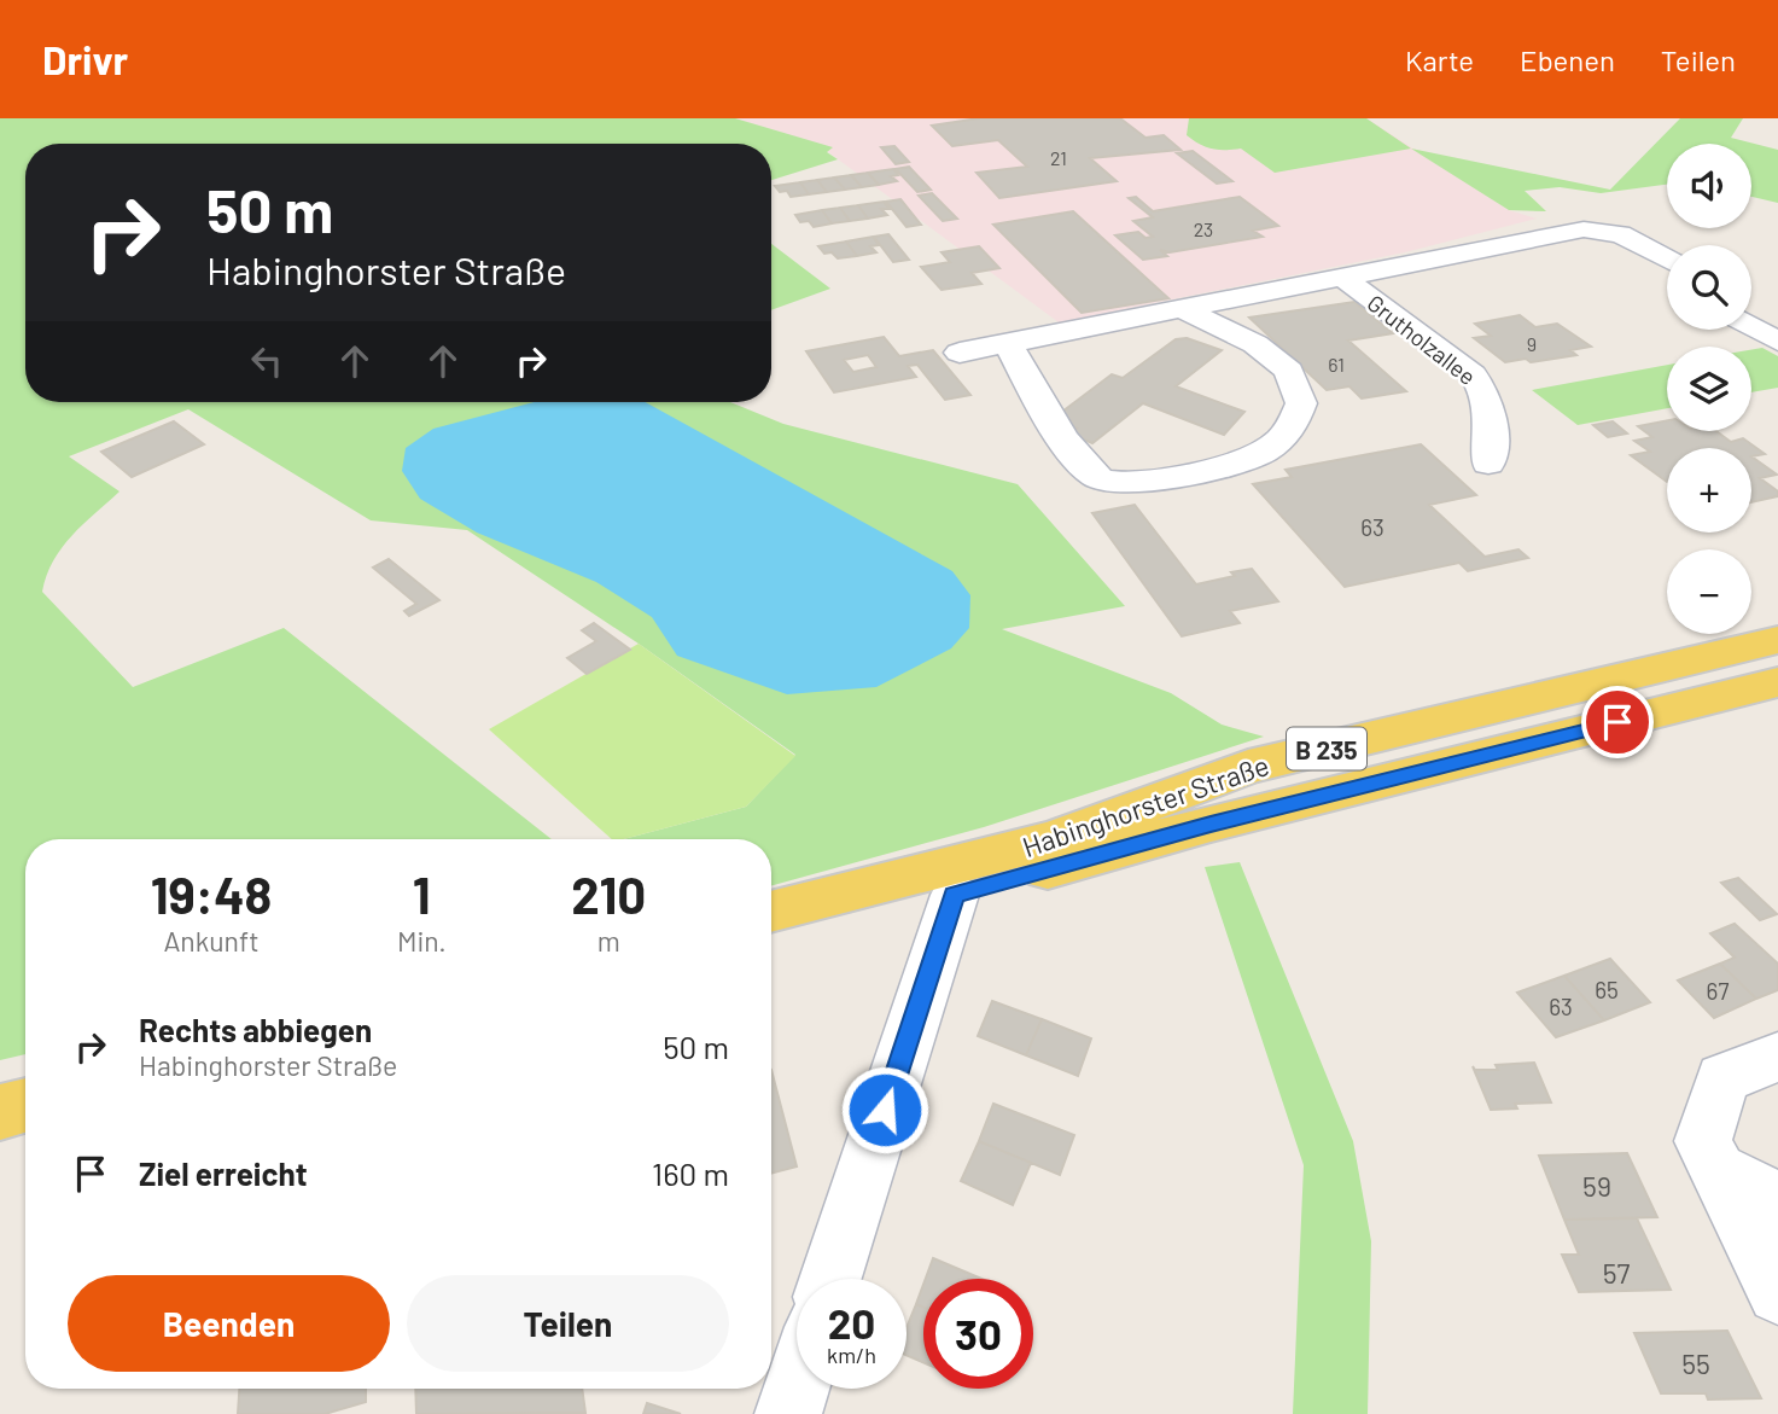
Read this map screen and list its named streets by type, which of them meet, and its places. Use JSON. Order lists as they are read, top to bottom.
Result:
{
  "streets": {
    "main road": ["B 235", "Habinghorster Straße"],
    "street": ["Grutholzallee"]
  },
  "house_numbers": [
    "21",
    "23",
    "9",
    "61",
    "63",
    "65",
    "67",
    "63",
    "59",
    "57",
    "55"
  ],
  "page": {
    "header": "Drivr",
    "nav": ["Karte", "Ebenen", "Teilen"],
    "map_buttons": ["+", "−"],
    "turn": ["50 m", "Habinghorster Straße"],
    "eta": [
      "19:48",
      "Ankunft",
      "1",
      "Min.",
      "210",
      "m"
    ],
    "list": [
      {
        "name": "Rechts abbiegen",
        "note": "Habinghorster Straße",
        "value": "50 m"
      },
      {
        "name": "Ziel erreicht",
        "value": "160 m"
      }
    ],
    "buttons": ["Beenden", "Teilen"],
    "speed": "20 km/h",
    "limit": "30"
  }
}
